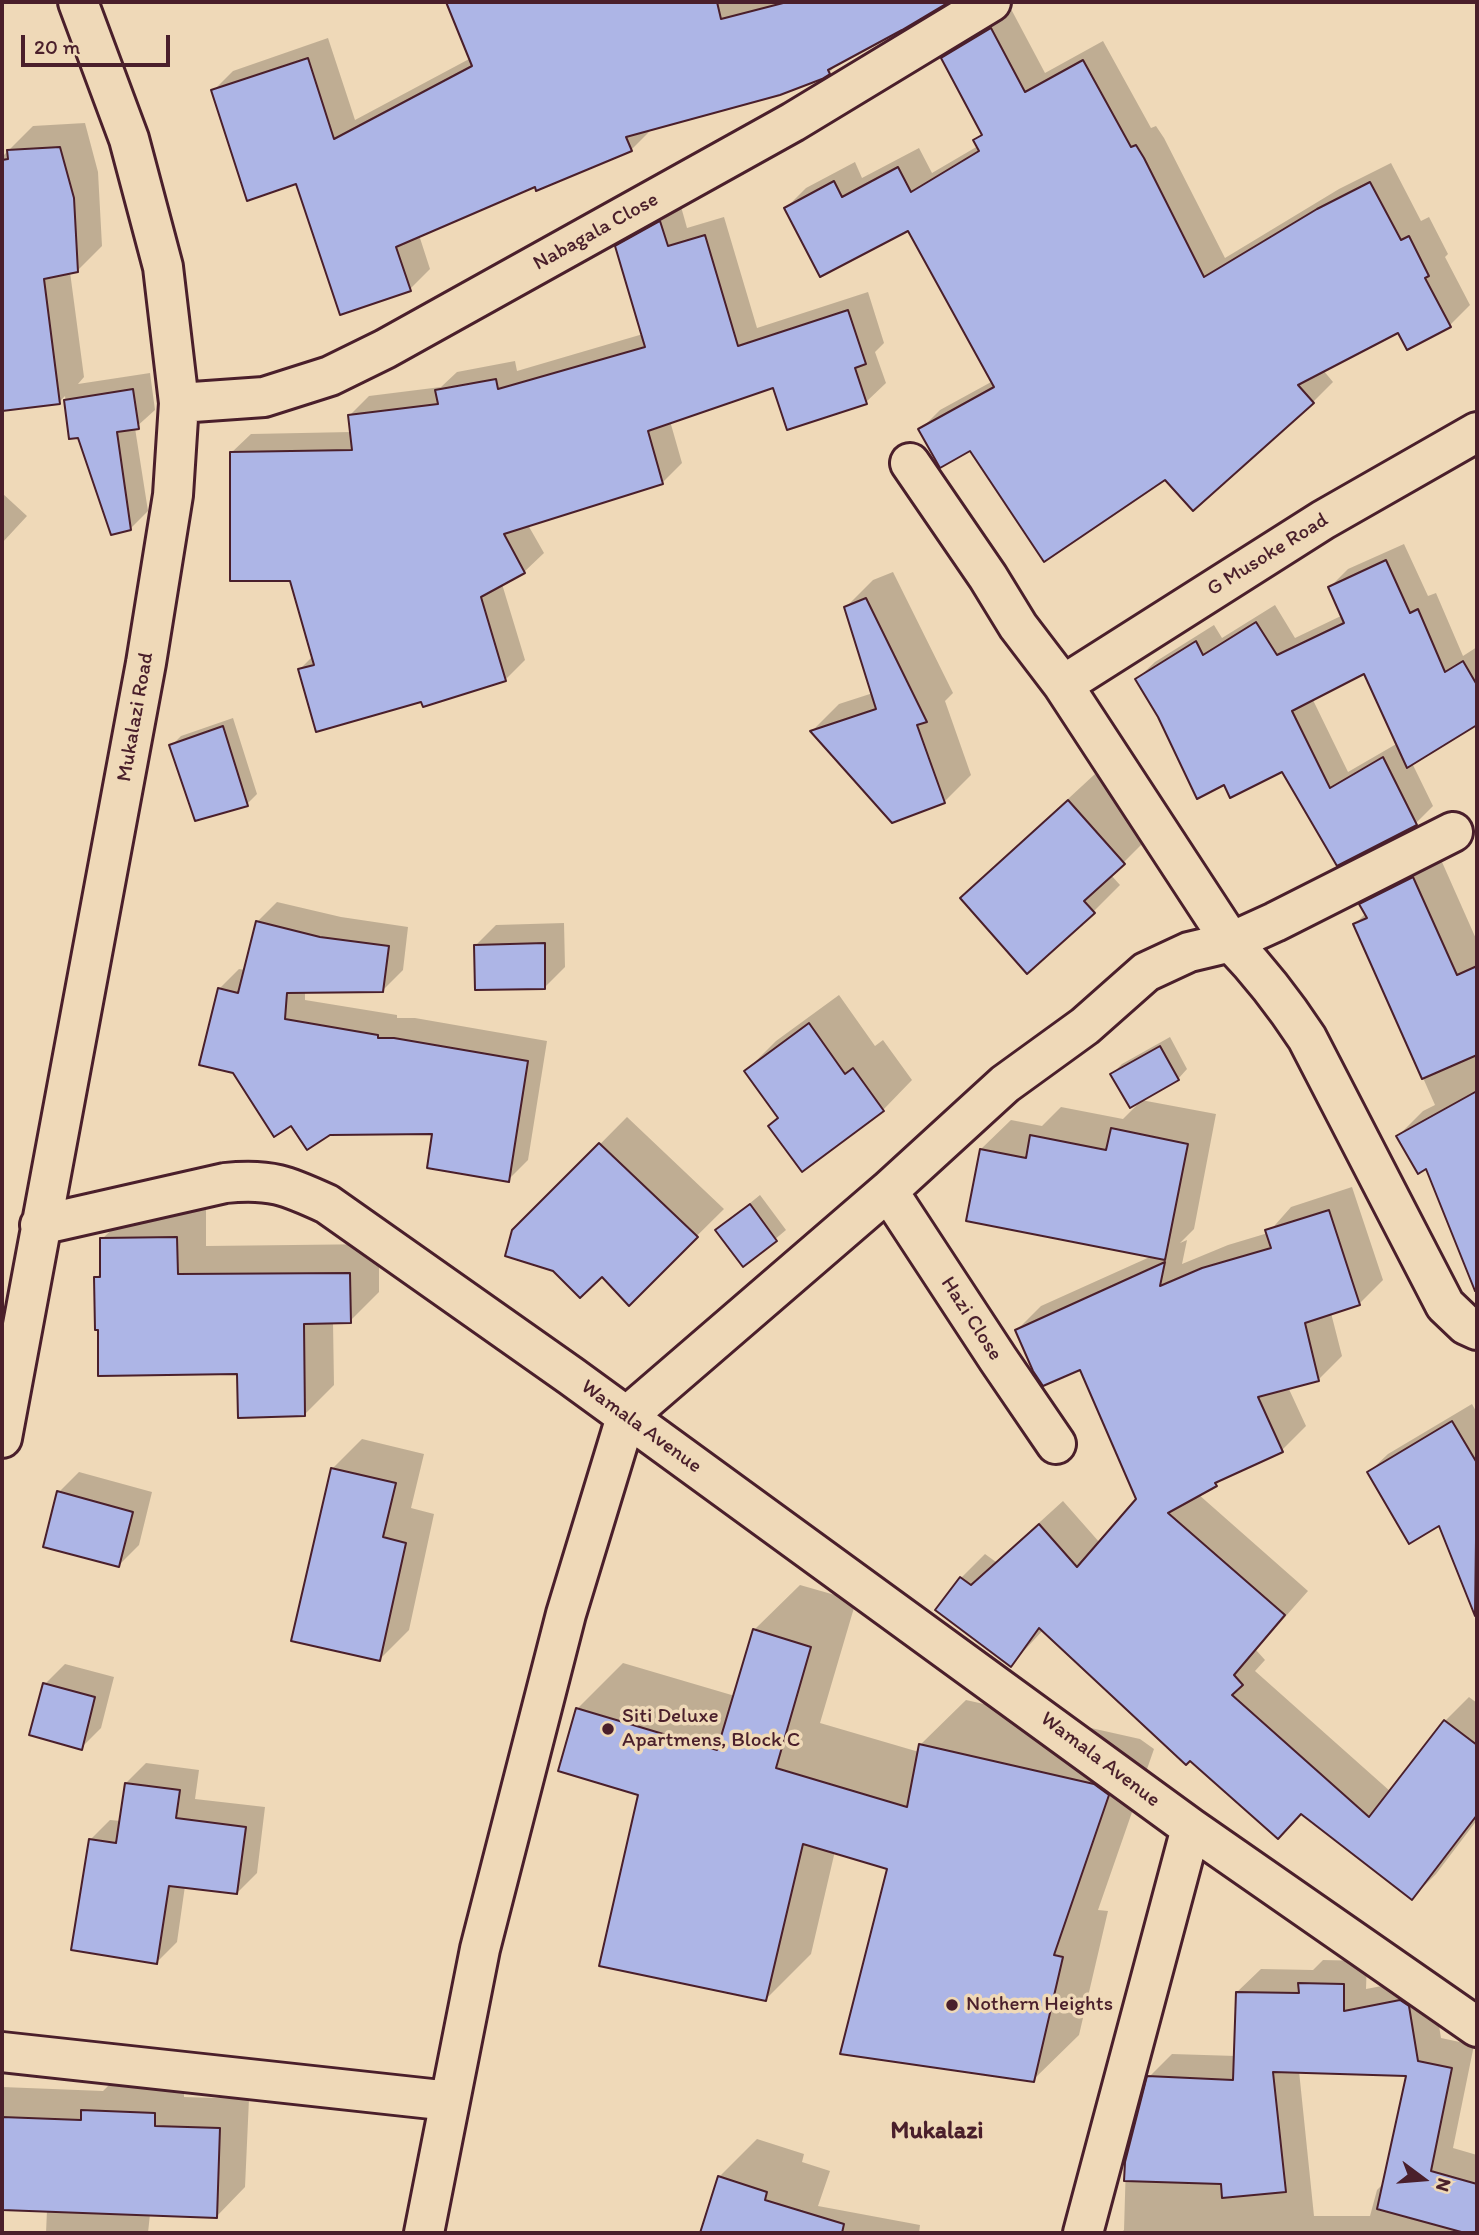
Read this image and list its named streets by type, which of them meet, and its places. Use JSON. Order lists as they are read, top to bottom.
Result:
{
  "streets": {
    "street": [
      "Nabagala Close",
      "G Musoke Road",
      "Mukalazi Road",
      "Hazi Close",
      "Wamala Avenue"
    ]
  },
  "crossings": [
    ["Nabagala Close", "Mukalazi Road"],
    ["Mukalazi Road", "Wamala Avenue"]
  ],
  "districts": ["Mukalazi"],
  "places": ["Siti Deluxe Apartmens, Block C", "Nothern Heights"],
  "scale_bar": "20 m",
  "north": "right"
}
